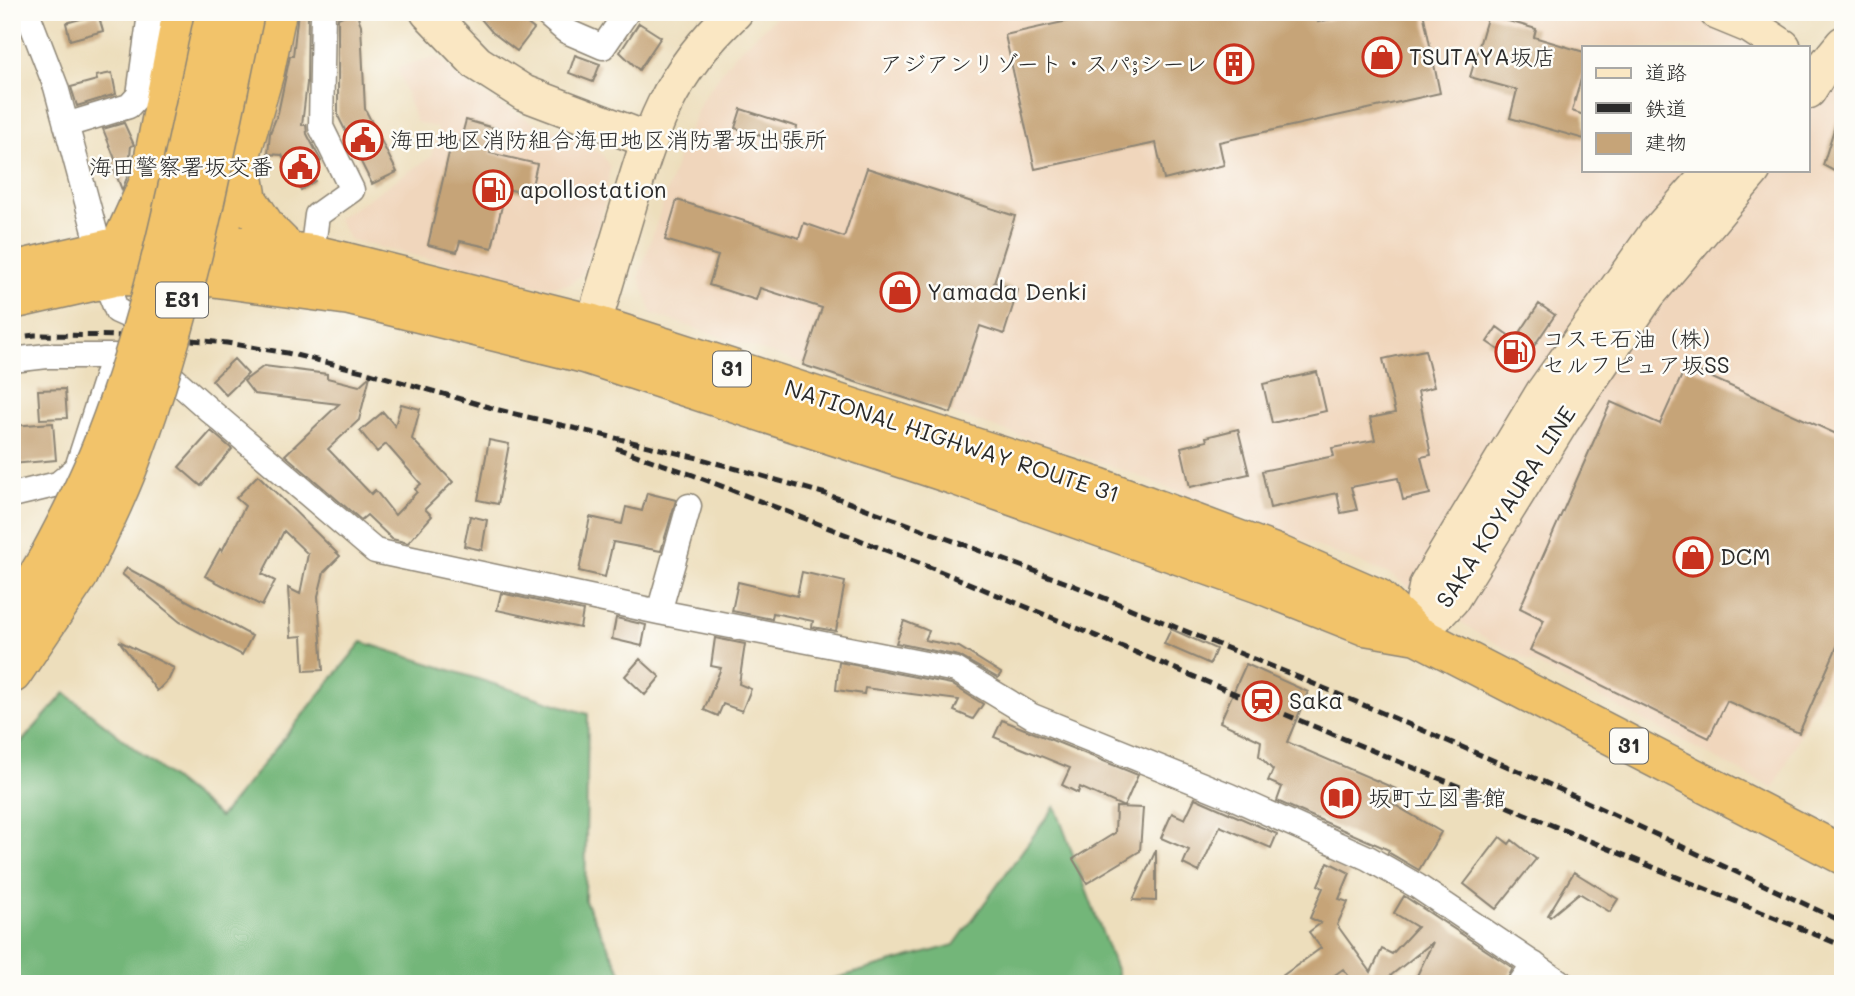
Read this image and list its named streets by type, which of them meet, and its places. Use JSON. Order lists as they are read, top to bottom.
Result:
{
  "streets": {
    "highway": ["E31", "31", "NATIONAL HIGHWAY ROUTE 31"],
    "main road": ["SAKA KOYAURA LINE"]
  },
  "crossings": [
    ["NATIONAL HIGHWAY ROUTE 31", "SAKA KOYAURA LINE"]
  ],
  "places": {
    "shop": ["TSUTAYA坂店", "Yamada Denki", "DCM"],
    "building": ["アジアンリゾート・スパ;シーレ"],
    "public building": ["海田地区消防組合海田地区消防署坂出張所", "海田警察署坂交番"],
    "fuel station": ["apollostation", "コスモ石油（株） セルフピュア坂SS"],
    "station": ["Saka"],
    "library": ["坂町立図書館"]
  },
  "legend": ["道路", "鉄道", "建物"]
}
